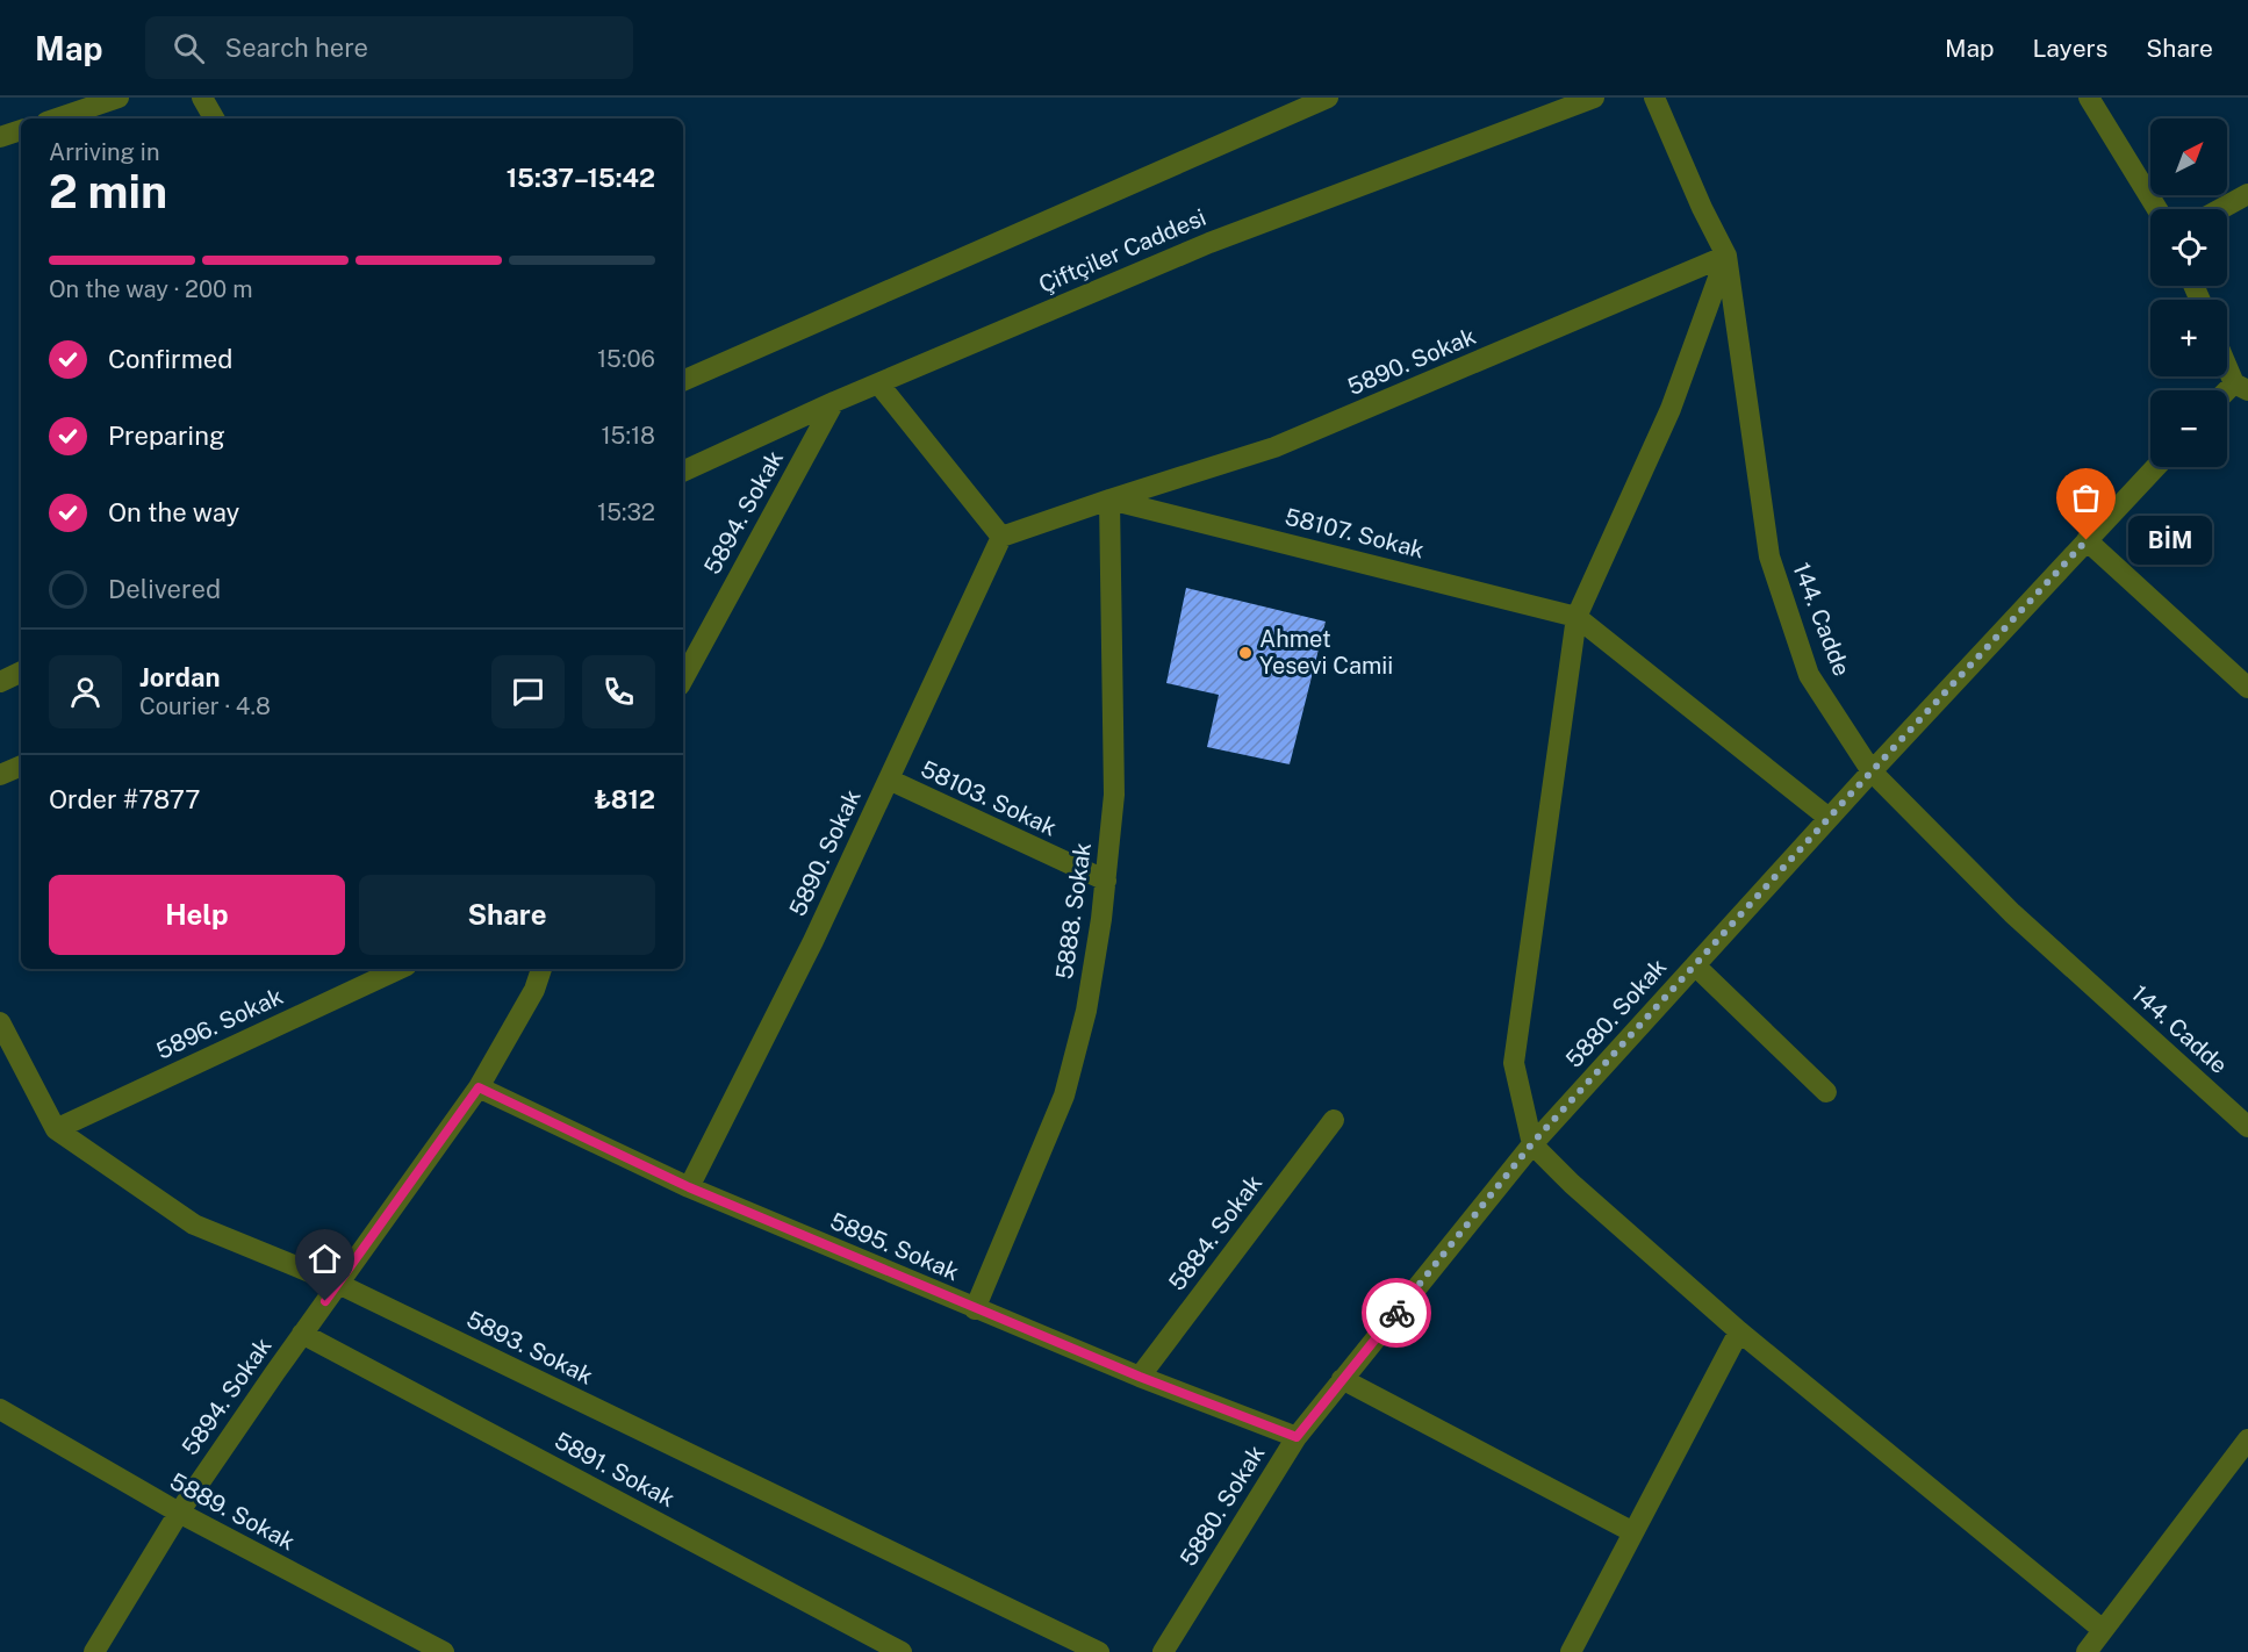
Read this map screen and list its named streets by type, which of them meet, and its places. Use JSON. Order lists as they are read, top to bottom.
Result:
{
  "streets": {
    "street": [
      "Çiftçiler Caddesi",
      "5890. Sokak",
      "5894. Sokak",
      "58107. Sokak",
      "144. Cadde",
      "58103. Sokak",
      "5888. Sokak",
      "5880. Sokak",
      "5896. Sokak",
      "5884. Sokak",
      "5895. Sokak",
      "5893. Sokak",
      "5891. Sokak",
      "5889. Sokak"
    ]
  },
  "crossings": [
    ["Çiftçiler Caddesi", "5894. Sokak"],
    ["5890. Sokak", "58107. Sokak"],
    ["5890. Sokak", "144. Cadde"],
    ["5890. Sokak", "58103. Sokak"],
    ["5890. Sokak", "5888. Sokak"],
    ["5890. Sokak", "5895. Sokak"],
    ["5894. Sokak", "5895. Sokak"],
    ["5894. Sokak", "5893. Sokak"],
    ["5894. Sokak", "5891. Sokak"],
    ["5894. Sokak", "5889. Sokak"],
    ["58107. Sokak", "5888. Sokak"],
    ["58107. Sokak", "5880. Sokak"],
    ["144. Cadde", "5880. Sokak"],
    ["58103. Sokak", "5888. Sokak"],
    ["5888. Sokak", "5895. Sokak"],
    ["5880. Sokak", "5895. Sokak"],
    ["5896. Sokak", "5893. Sokak"],
    ["5884. Sokak", "5895. Sokak"]
  ],
  "places": ["BİM", "Ahmet Yesevi Camii"],
  "north": "top right",
  "page": {
    "header": "Map",
    "search": "Search here",
    "nav": ["Map", "Layers", "Share"],
    "map_buttons": ["+", "−"],
    "heading": ["2 min", "Arriving in", "15:37–15:42"],
    "panel": [
      "Jordan",
      "Courier · 4.8",
      "Order #7877",
      "₺812"
    ],
    "bar": "On the way · 200 m",
    "list": [
      ["Confirmed", "15:06"],
      ["Preparing", "15:18"],
      ["On the way", "15:32"],
      "Delivered"
    ],
    "bubble": "BİM",
    "buttons": ["Help", "Share"]
  }
}
